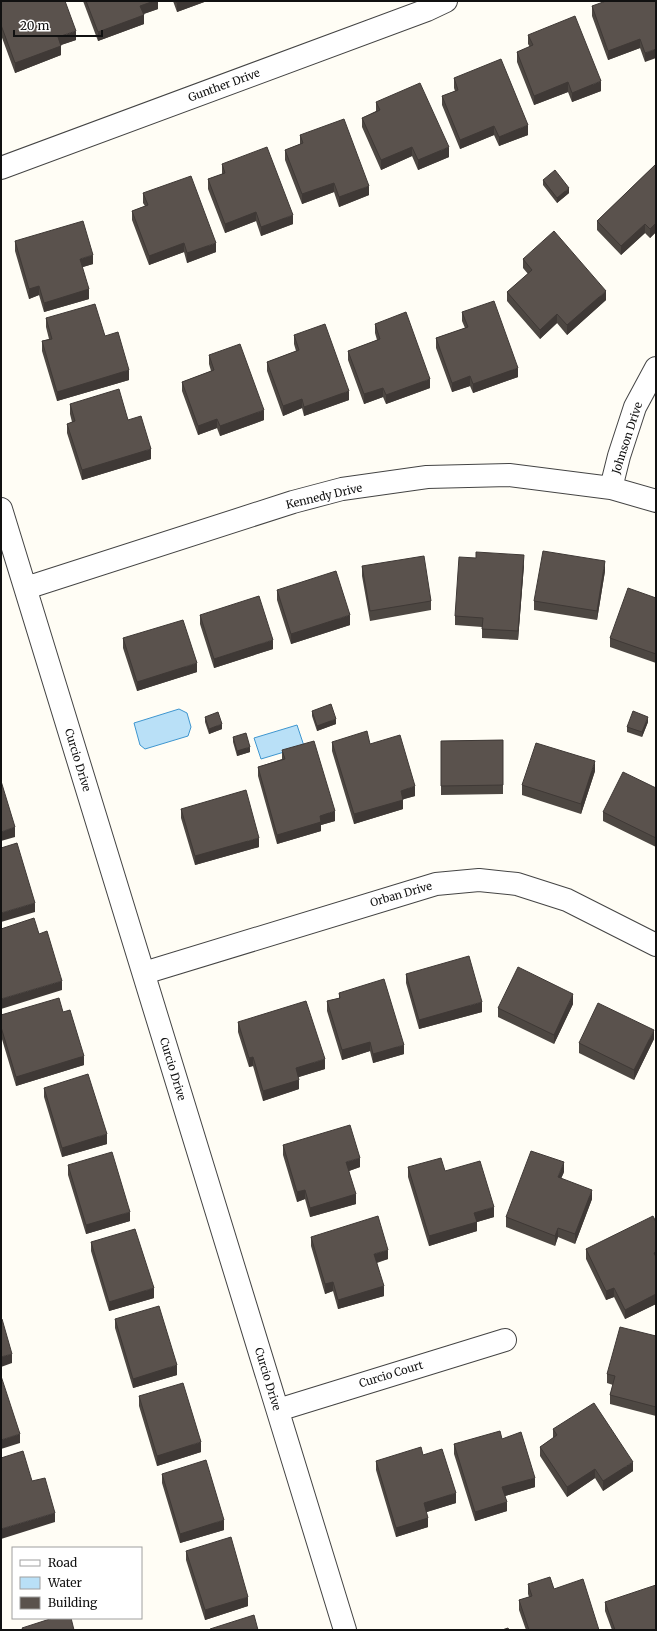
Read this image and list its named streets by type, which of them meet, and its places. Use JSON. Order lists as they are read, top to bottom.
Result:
{
  "streets": {
    "street": [
      "Gunther Drive",
      "Johnson Drive",
      "Kennedy Drive",
      "Curcio Drive",
      "Orban Drive",
      "Curcio Court"
    ]
  },
  "crossings": [
    ["Johnson Drive", "Kennedy Drive"],
    ["Kennedy Drive", "Curcio Drive"],
    ["Curcio Drive", "Orban Drive"],
    ["Curcio Drive", "Curcio Court"]
  ],
  "legend": ["Road", "Water", "Building"],
  "scale_bar": "20 m"
}
